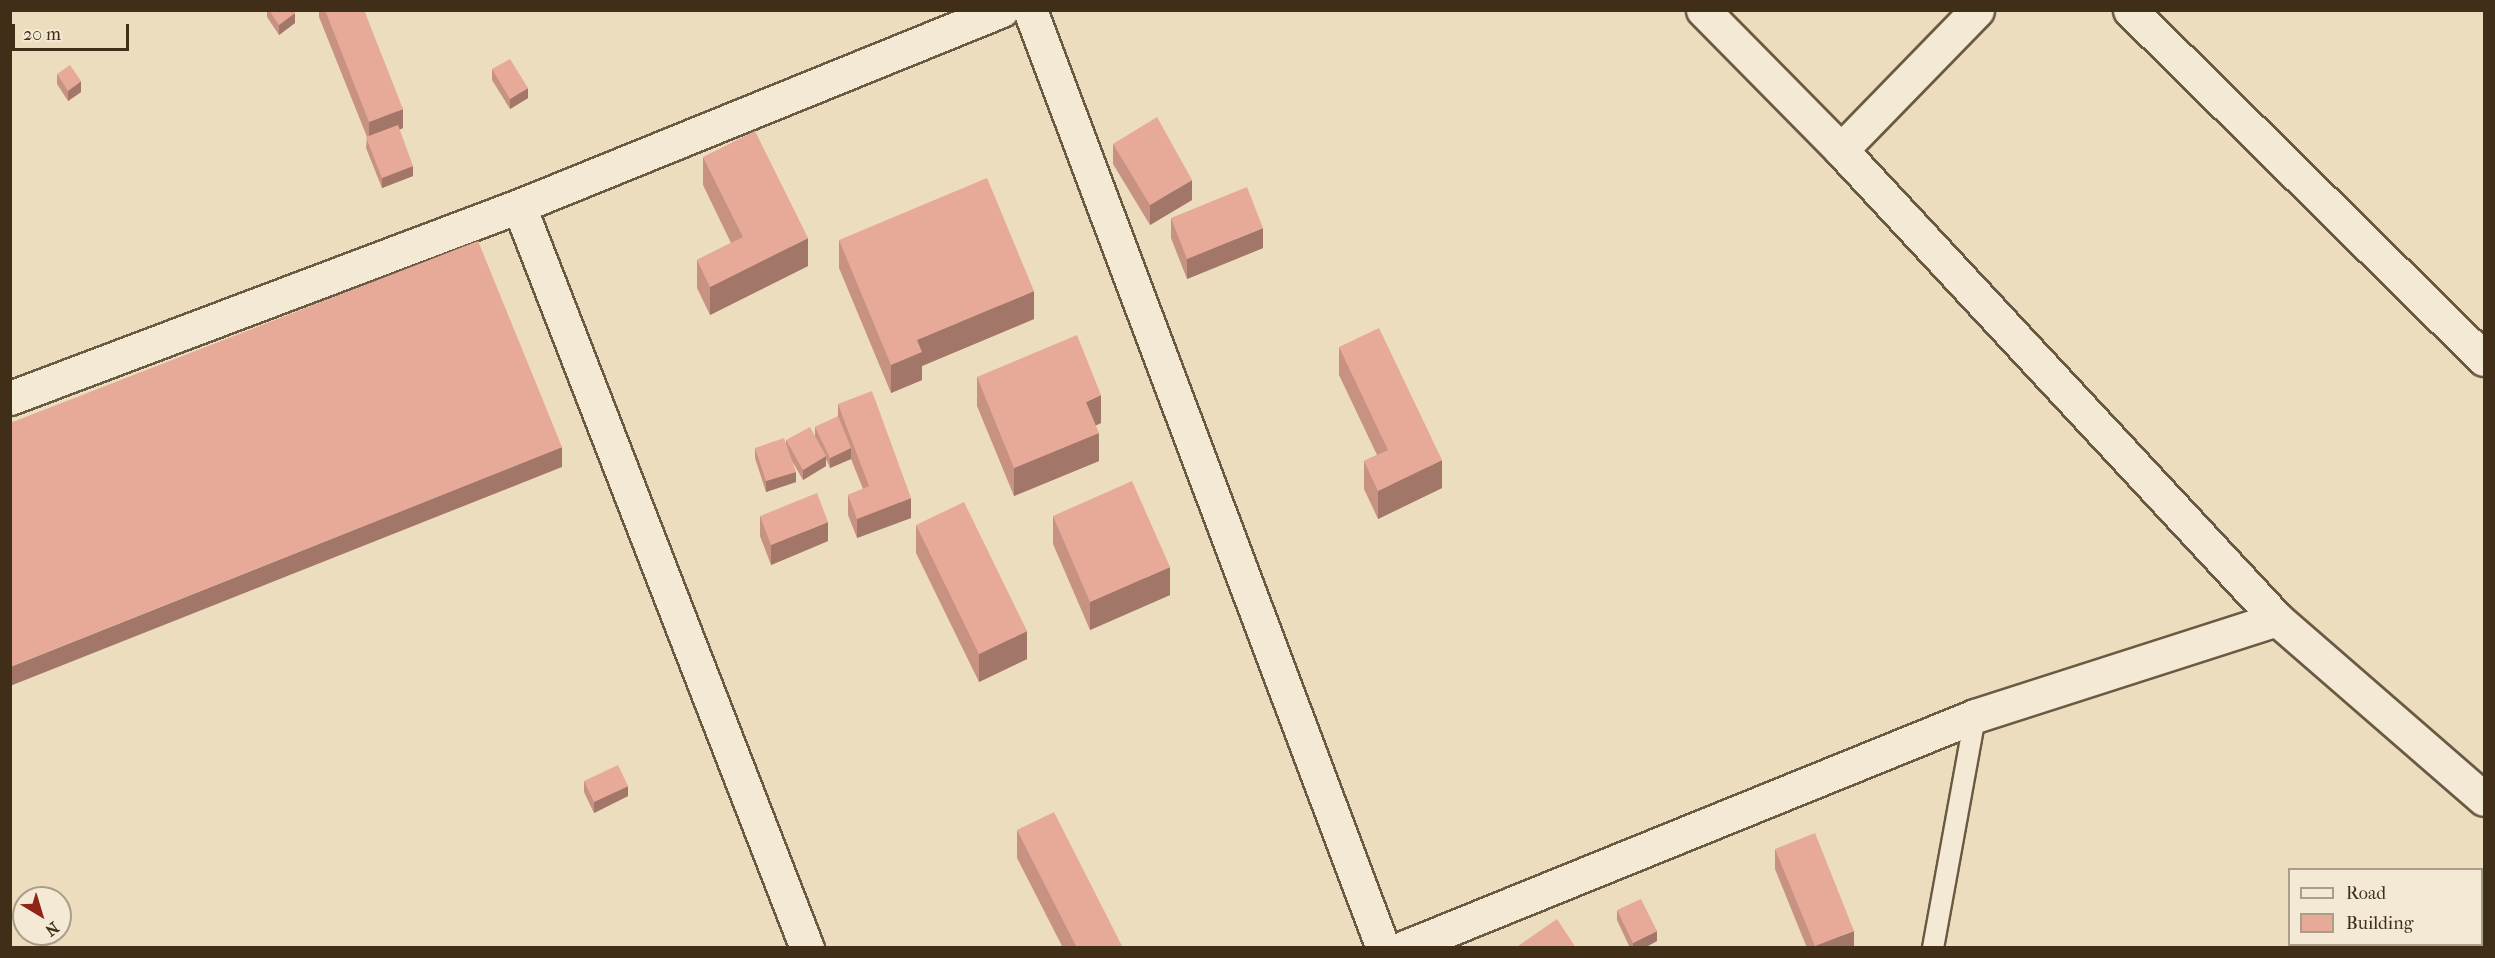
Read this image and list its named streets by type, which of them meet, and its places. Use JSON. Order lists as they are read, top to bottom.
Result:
{
  "legend": ["Road", "Building"],
  "scale_bar": "20 m",
  "north": "bottom right"
}
